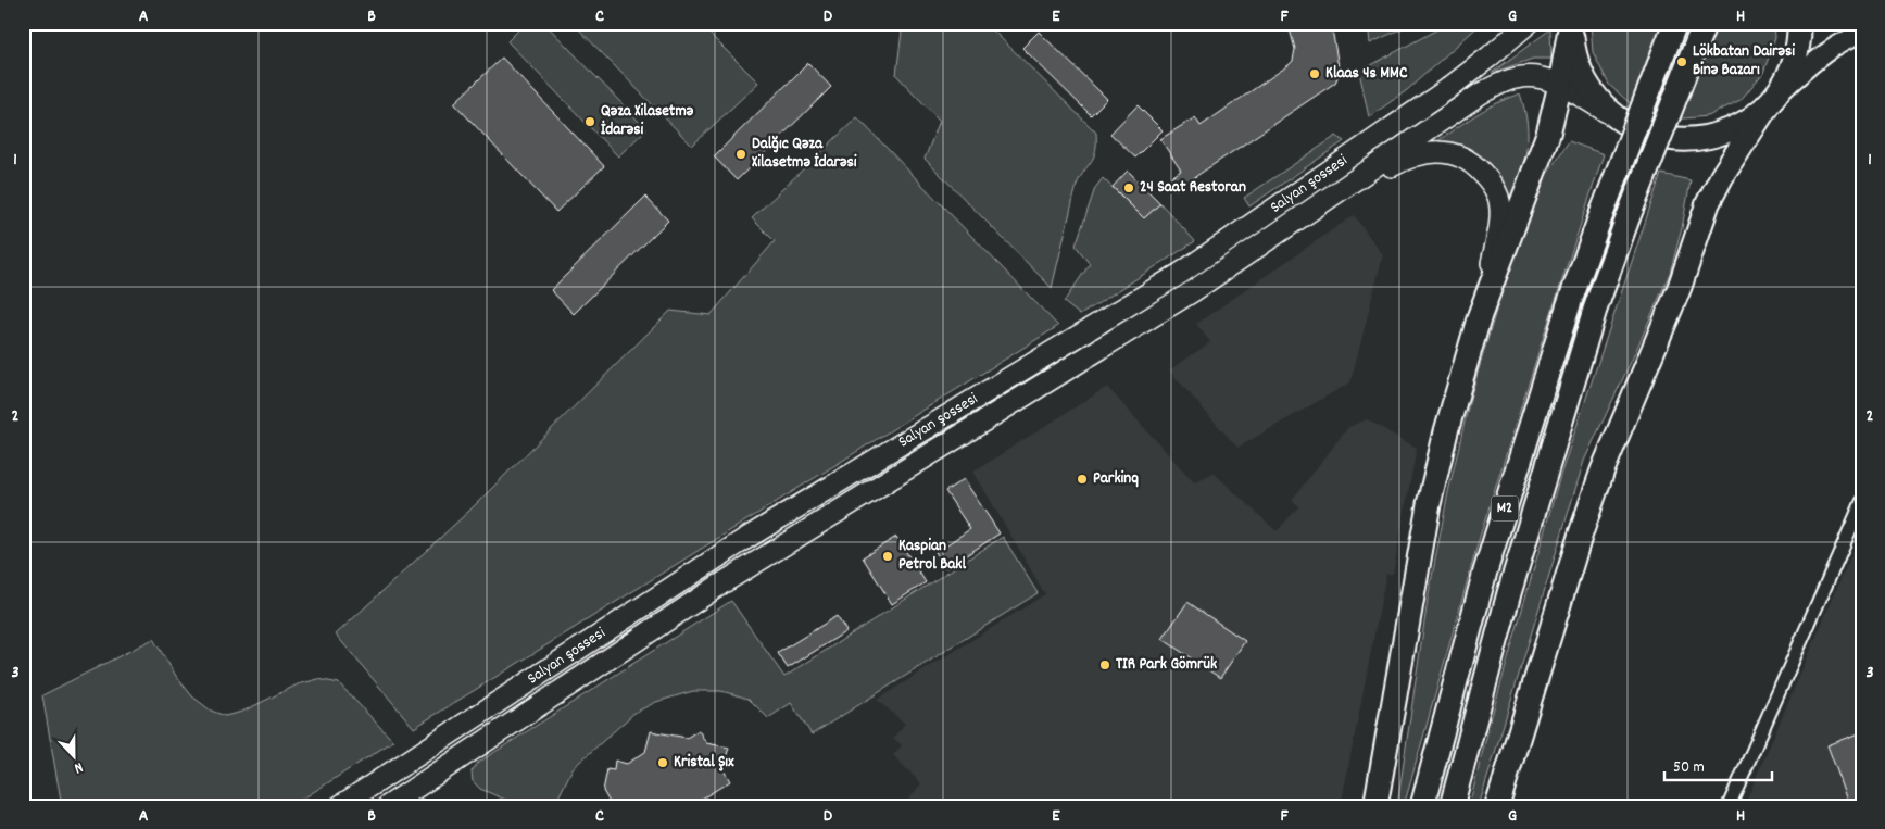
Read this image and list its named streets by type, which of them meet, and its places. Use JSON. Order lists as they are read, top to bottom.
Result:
{
  "streets": {
    "highway": ["Salyan şossesi", "M2"]
  },
  "places": [
    "Lökbatan Dairəsi Binə Bazarı",
    "Klaas 4s MMC",
    "Qəza Xilasetmə İdarəsi",
    "Dalğıc Qəza Xilasetmə İdarəsi",
    "24 Saat Restoran",
    "Parkinq",
    "Kaspian Petrol Bakl",
    "TIR Park Gömrük",
    "Kristal Şıx"
  ],
  "scale_bar": "50 m",
  "north": "bottom",
  "grid": {
    "columns": [
      "A",
      "B",
      "C",
      "D",
      "E",
      "F",
      "G",
      "H"
    ],
    "rows": ["1", "2", "3"]
  }
}
